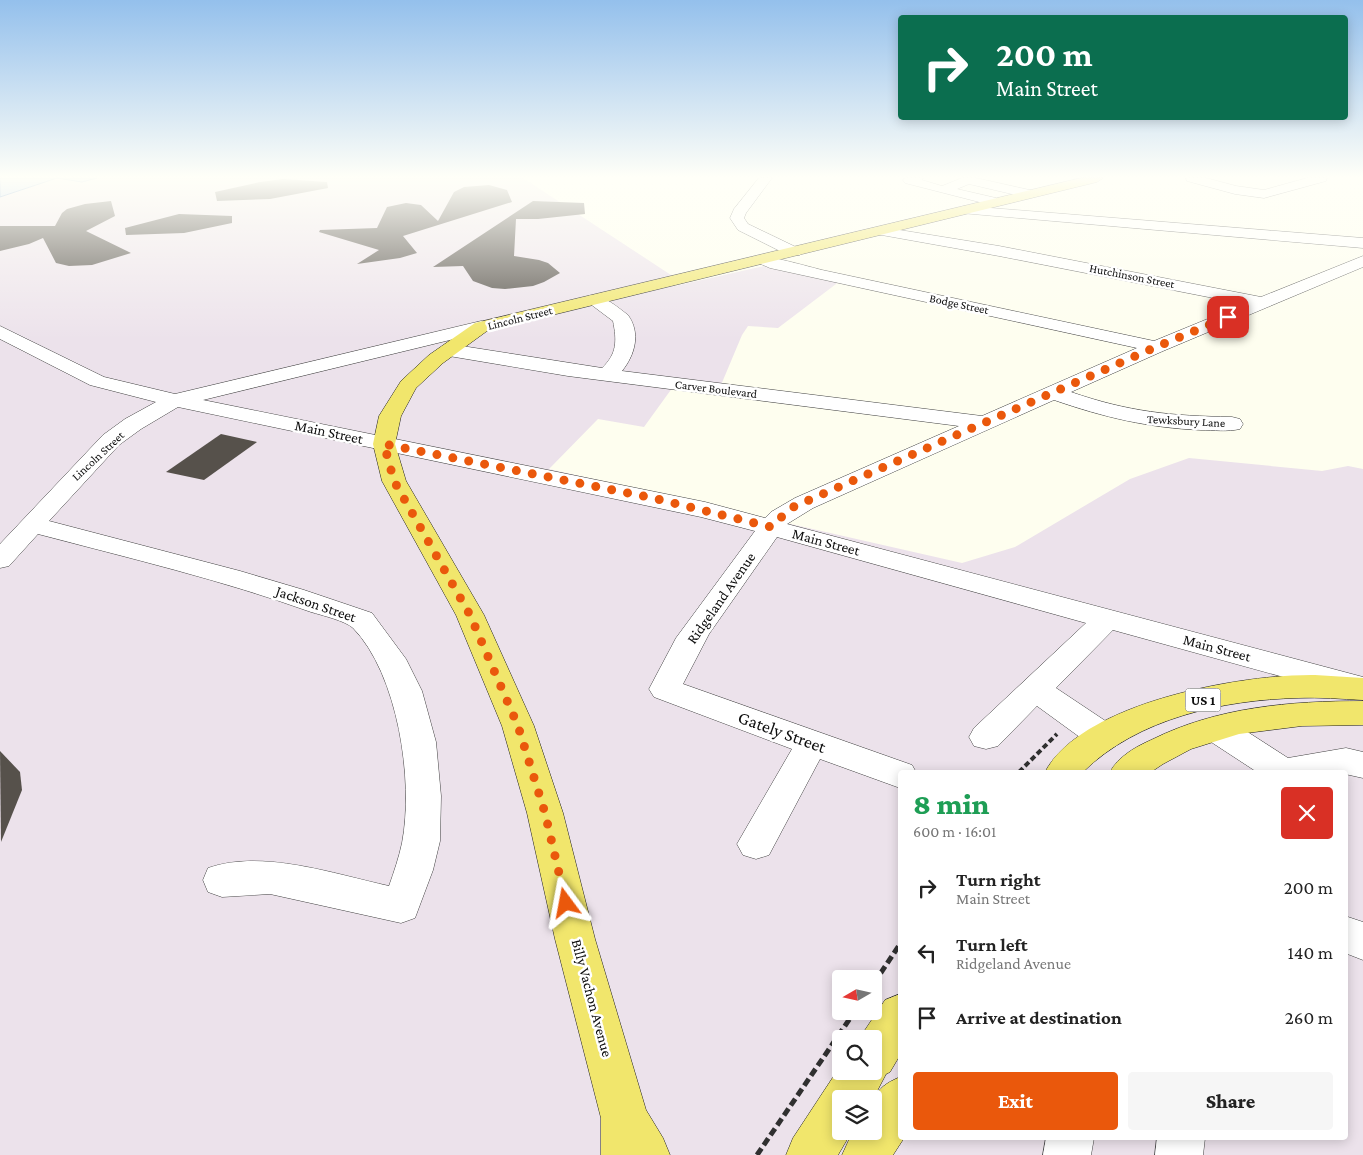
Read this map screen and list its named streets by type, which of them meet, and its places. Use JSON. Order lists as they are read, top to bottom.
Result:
{
  "streets": {
    "main road": ["Lincoln Street", "US 1", "Billy Vachon Avenue"],
    "street": [
      "Hutchinson Street",
      "Bodge Street",
      "Carver Boulevard",
      "Tewksbury Lane",
      "Main Street",
      "Ridgeland Avenue",
      "Jackson Street",
      "Gately Street"
    ]
  },
  "crossings": [
    ["Hutchinson Street", "Ridgeland Avenue"],
    ["Bodge Street", "Lincoln Street"],
    ["Bodge Street", "Ridgeland Avenue"],
    ["Lincoln Street", "Main Street"],
    ["Lincoln Street", "Jackson Street"],
    ["Lincoln Street", "Billy Vachon Avenue"],
    ["Carver Boulevard", "Ridgeland Avenue"],
    ["Carver Boulevard", "Billy Vachon Avenue"],
    ["Tewksbury Lane", "Ridgeland Avenue"],
    ["Main Street", "Ridgeland Avenue"],
    ["Main Street", "US 1"],
    ["Main Street", "Billy Vachon Avenue"],
    ["Ridgeland Avenue", "Gately Street"]
  ],
  "north": "left",
  "page": {
    "turn": ["200 m", "Main Street"],
    "heading": ["8 min", "600 m · 16:01"],
    "list": [
      {
        "name": "Turn right",
        "note": "Main Street",
        "value": "200 m"
      },
      {
        "name": "Turn left",
        "note": "Ridgeland Avenue",
        "value": "140 m"
      },
      {
        "name": "Arrive at destination",
        "value": "260 m"
      }
    ],
    "buttons": ["Exit", "Share"]
  }
}
